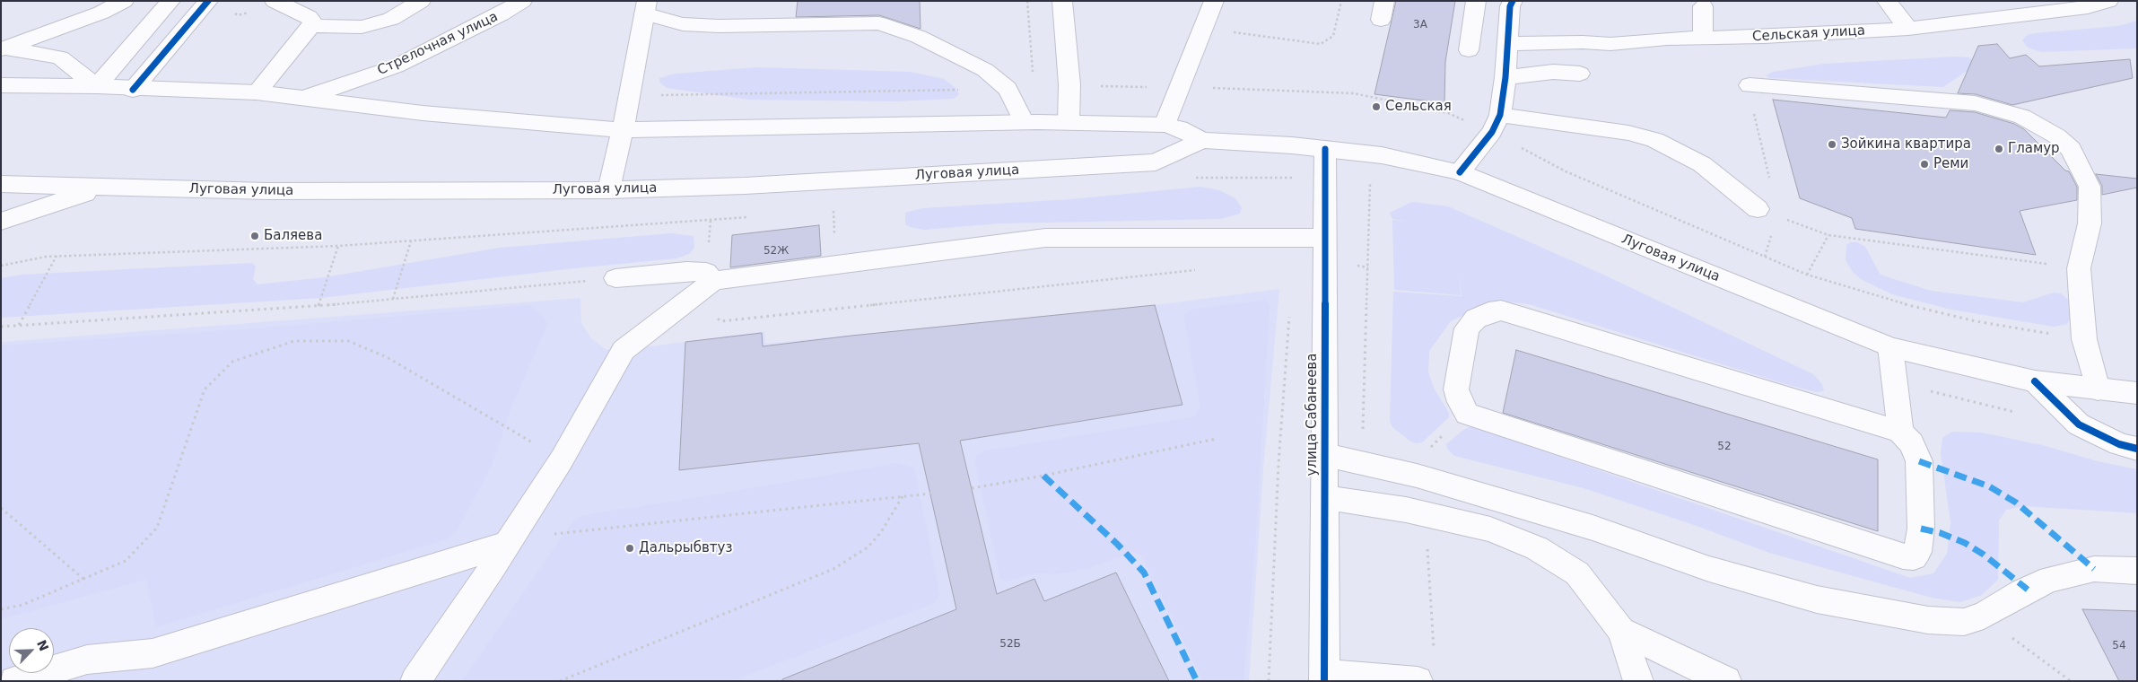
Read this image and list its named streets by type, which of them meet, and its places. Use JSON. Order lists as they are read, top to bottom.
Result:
{
  "streets": {
    "main road": [
      "Сельская улица",
      "Стрелочная улица",
      "Луговая улица",
      "улица Сабанеева"
    ]
  },
  "crossings": [
    ["Стрелочная улица", "Луговая улица"],
    ["Луговая улица", "улица Сабанеева"]
  ],
  "places": [
    "Сельская",
    "Зойкина квартира",
    "Гламур",
    "Реми",
    "Баляева",
    "Дальрыбвтуз"
  ],
  "house_numbers": [
    "3А",
    "52Ж",
    "52",
    "52Б",
    "54"
  ],
  "north": "top right"
}
